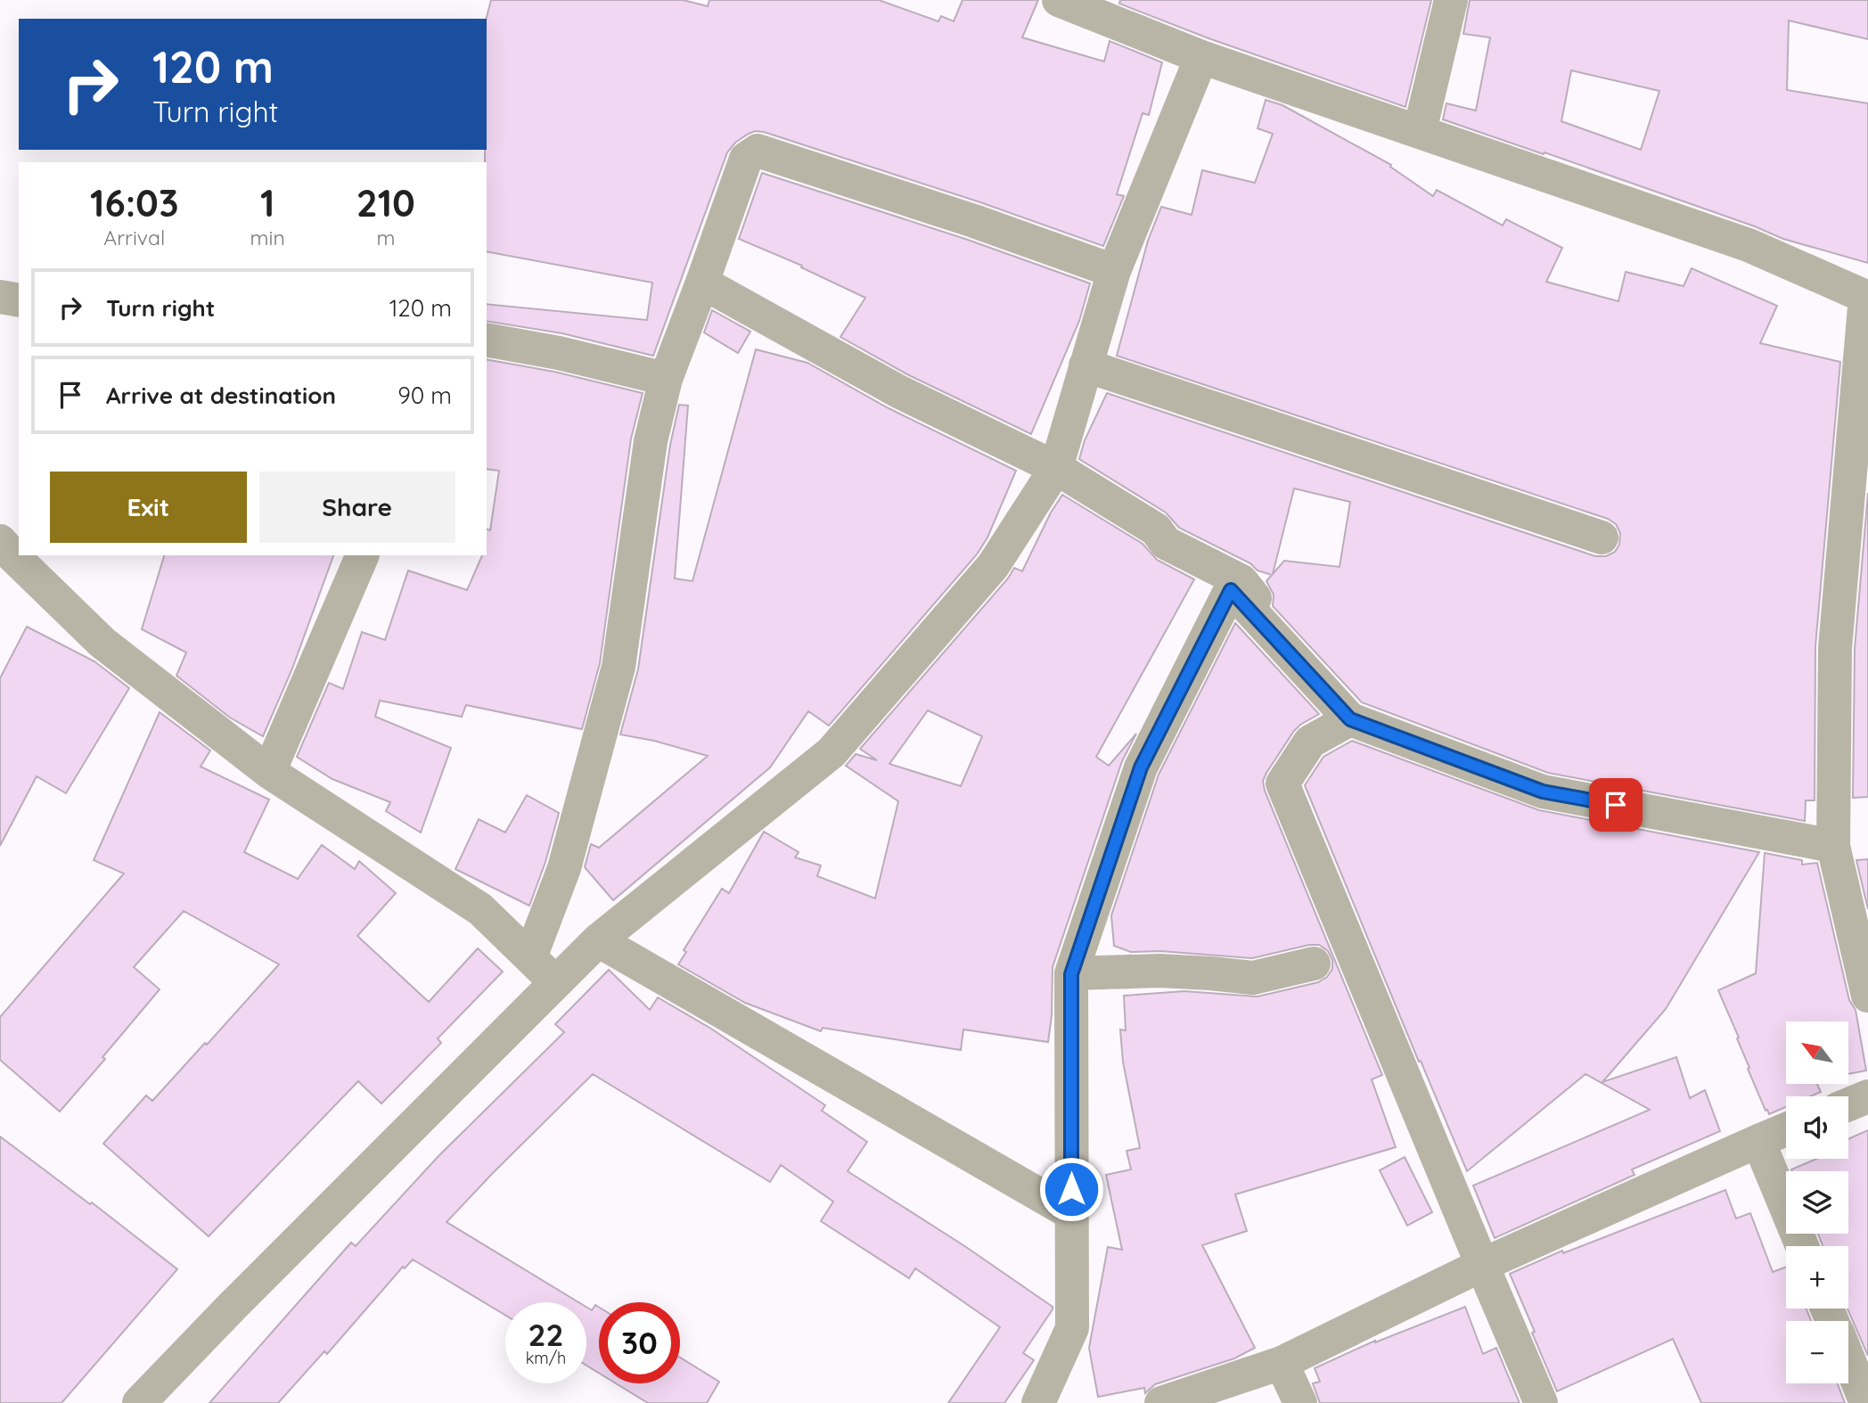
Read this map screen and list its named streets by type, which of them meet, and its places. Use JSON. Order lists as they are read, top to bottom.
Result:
{
  "north": "top left",
  "page": {
    "turn": ["120 m", "Turn right"],
    "eta": [
      "16:03",
      "Arrival",
      "1",
      "min",
      "210",
      "m"
    ],
    "list": [
      {
        "name": "Turn right",
        "value": "120 m"
      },
      {
        "name": "Arrive at destination",
        "value": "90 m"
      }
    ],
    "buttons": ["Exit", "Share"],
    "map_buttons": ["+", "−"],
    "speed": "22 km/h",
    "limit": "30"
  }
}
